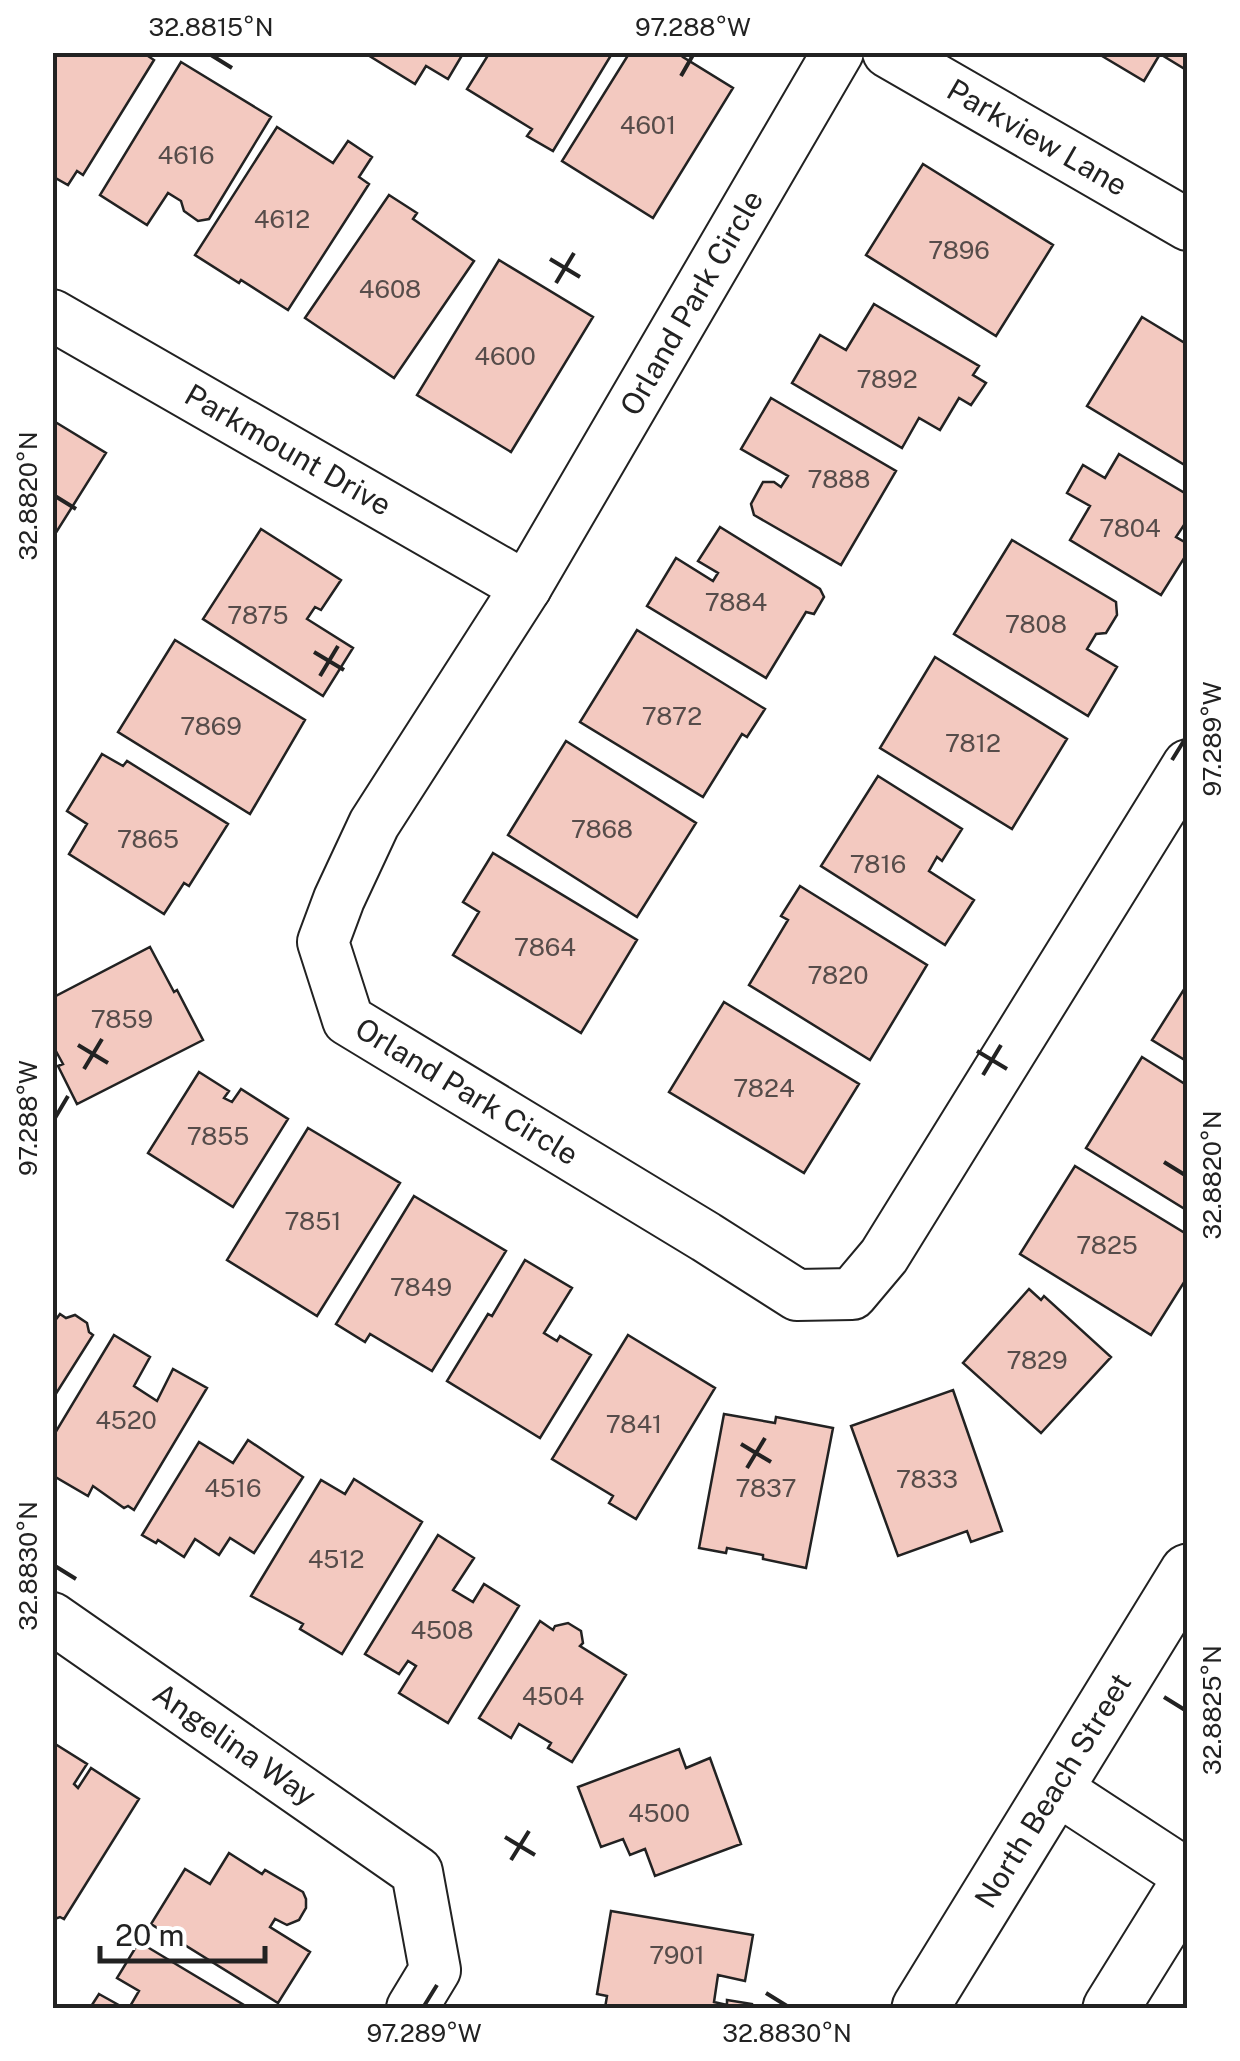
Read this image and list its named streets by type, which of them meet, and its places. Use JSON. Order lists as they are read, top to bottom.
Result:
{
  "streets": {
    "main road": ["North Beach Street"],
    "street": [
      "Parkview Lane",
      "Orland Park Circle",
      "Parkmount Drive",
      "Angelina Way"
    ]
  },
  "crossings": [
    ["Orland Park Circle", "Parkmount Drive"]
  ],
  "house_numbers": [
    "4601",
    "4616",
    "4612",
    "7896",
    "4608",
    "4600",
    "7892",
    "7888",
    "7804",
    "7884",
    "7875",
    "7808",
    "7872",
    "7869",
    "7812",
    "7868",
    "7865",
    "7816",
    "7864",
    "7820",
    "7859",
    "7824",
    "7855",
    "7851",
    "7825",
    "7849",
    "7829",
    "4520",
    "7841",
    "7833",
    "4516",
    "7837",
    "4512",
    "4508",
    "4504",
    "4500",
    "7901"
  ],
  "scale_bar": "20 m",
  "coordinates": [
    "32.8815°N",
    "97.288°W",
    "32.8820°N",
    "97.289°W",
    "32.8830°N",
    "32.8825°N"
  ]
}
